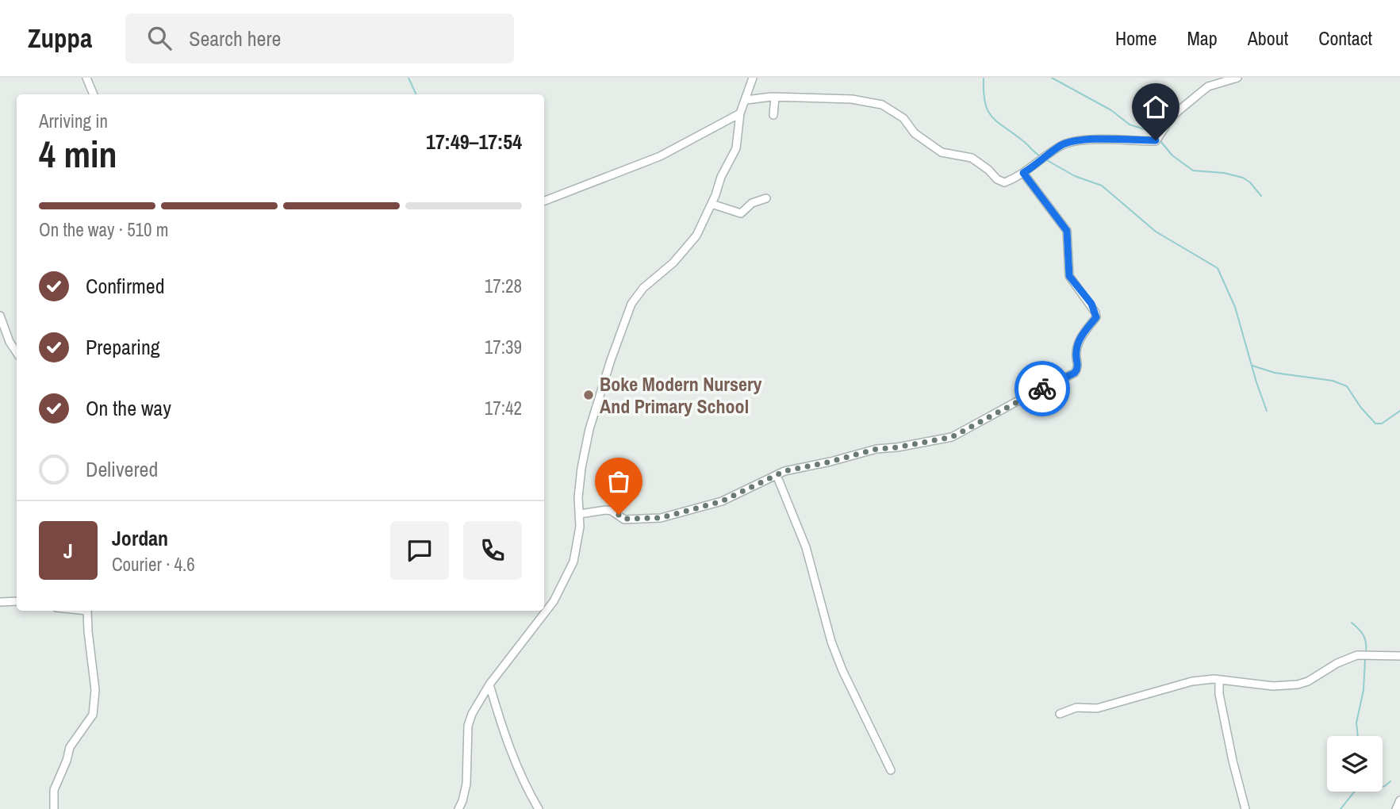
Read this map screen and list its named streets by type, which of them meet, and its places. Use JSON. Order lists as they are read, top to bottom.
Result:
{
  "places": ["Boke Modern Nursery And Primary School"],
  "page": {
    "header": "Zuppa",
    "search": "Search here",
    "nav": [
      "Home",
      "Map",
      "About",
      "Contact"
    ],
    "heading": ["4 min", "Arriving in", "17:49–17:54"],
    "panel": ["Jordan", "Courier · 4.6"],
    "bar": "On the way · 510 m",
    "list": [
      ["Confirmed", "17:28"],
      ["Preparing", "17:39"],
      ["On the way", "17:42"],
      "Delivered"
    ],
    "round": "J"
  }
}
